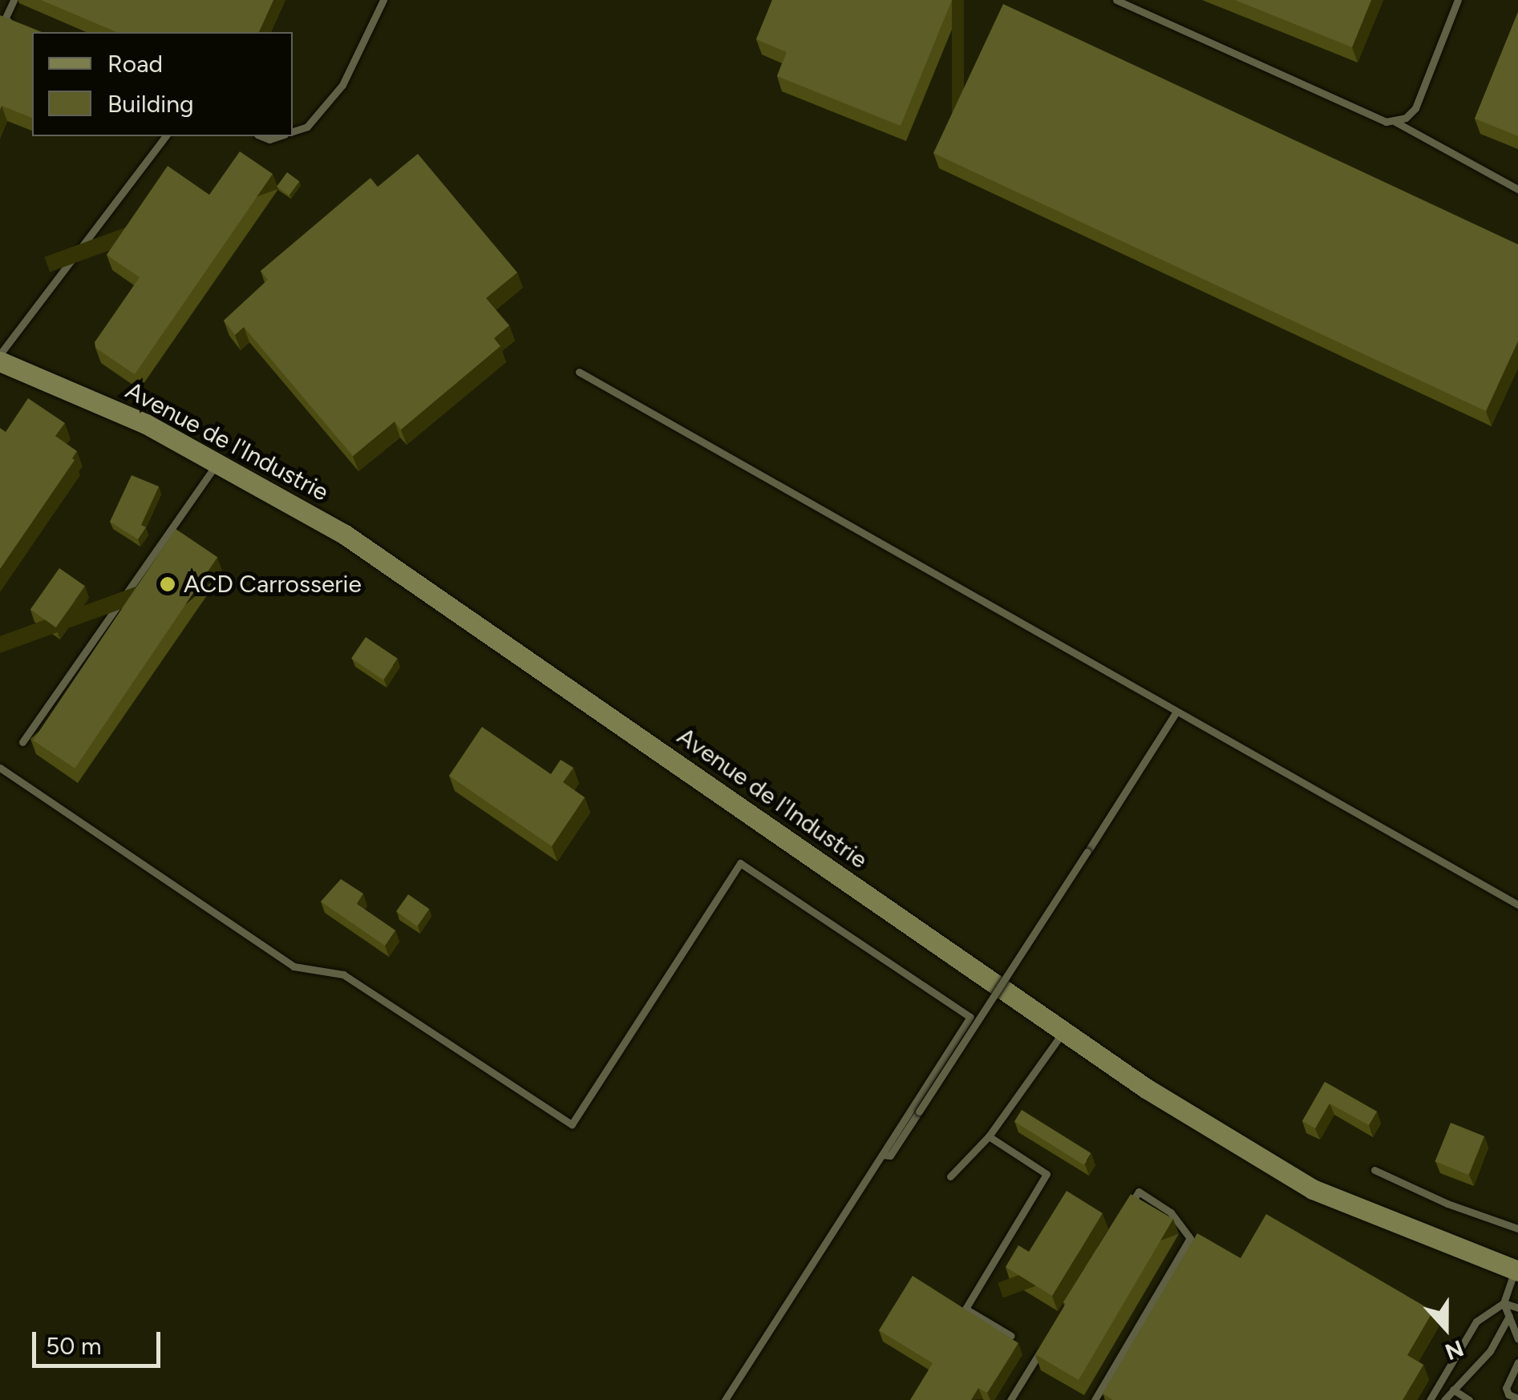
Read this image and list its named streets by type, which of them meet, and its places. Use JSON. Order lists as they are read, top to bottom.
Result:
{
  "streets": {
    "street": ["Avenue de l'Industrie"]
  },
  "places": ["ACD Carrosserie"],
  "legend": ["Road", "Building"],
  "scale_bar": "50 m",
  "north": "bottom"
}
